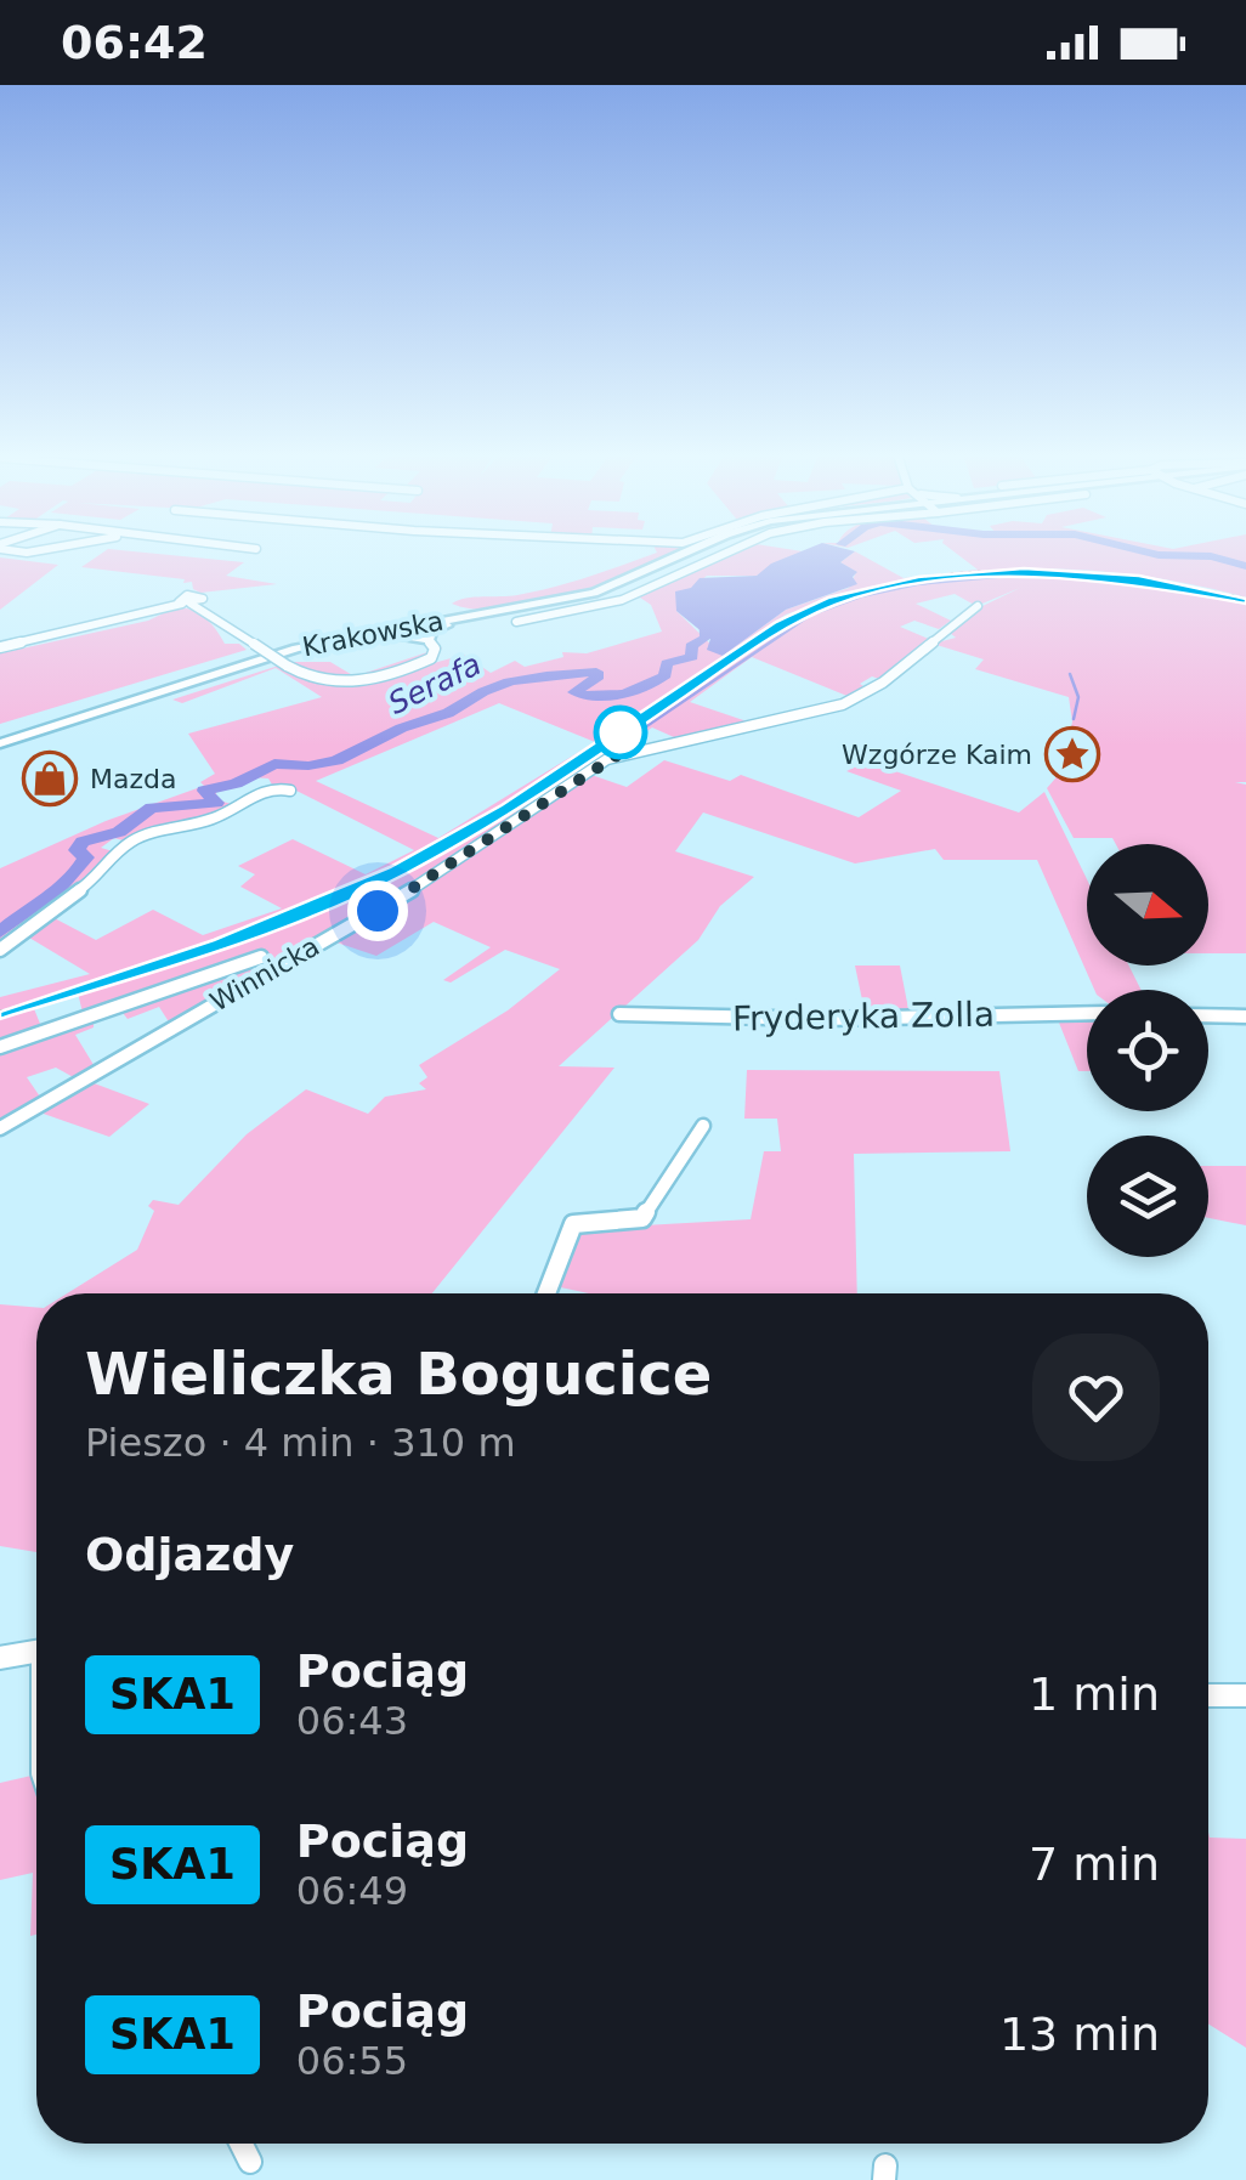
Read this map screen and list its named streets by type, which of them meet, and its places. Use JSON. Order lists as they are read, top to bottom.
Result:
{
  "streets": {
    "main road": ["Krakowska"],
    "street": ["Winnicka", "Fryderyka Zolla"]
  },
  "water": ["Serafa"],
  "places": {
    "place": ["Wzgórze Kaim"],
    "shop": ["Mazda"]
  },
  "north": "right",
  "page": {
    "status": "06:42",
    "heading": [
      ["Wieliczka Bogucice", "Pieszo · 4 min · 310 m"],
      "Odjazdy"
    ],
    "list": [
      {
        "mark": "SKA1",
        "name": "Pociąg",
        "note": "06:43",
        "value": "1 min"
      },
      {
        "mark": "SKA1",
        "name": "Pociąg",
        "note": "06:49",
        "value": "7 min"
      },
      {
        "mark": "SKA1",
        "name": "Pociąg",
        "note": "06:55",
        "value": "13 min"
      }
    ]
  }
}
